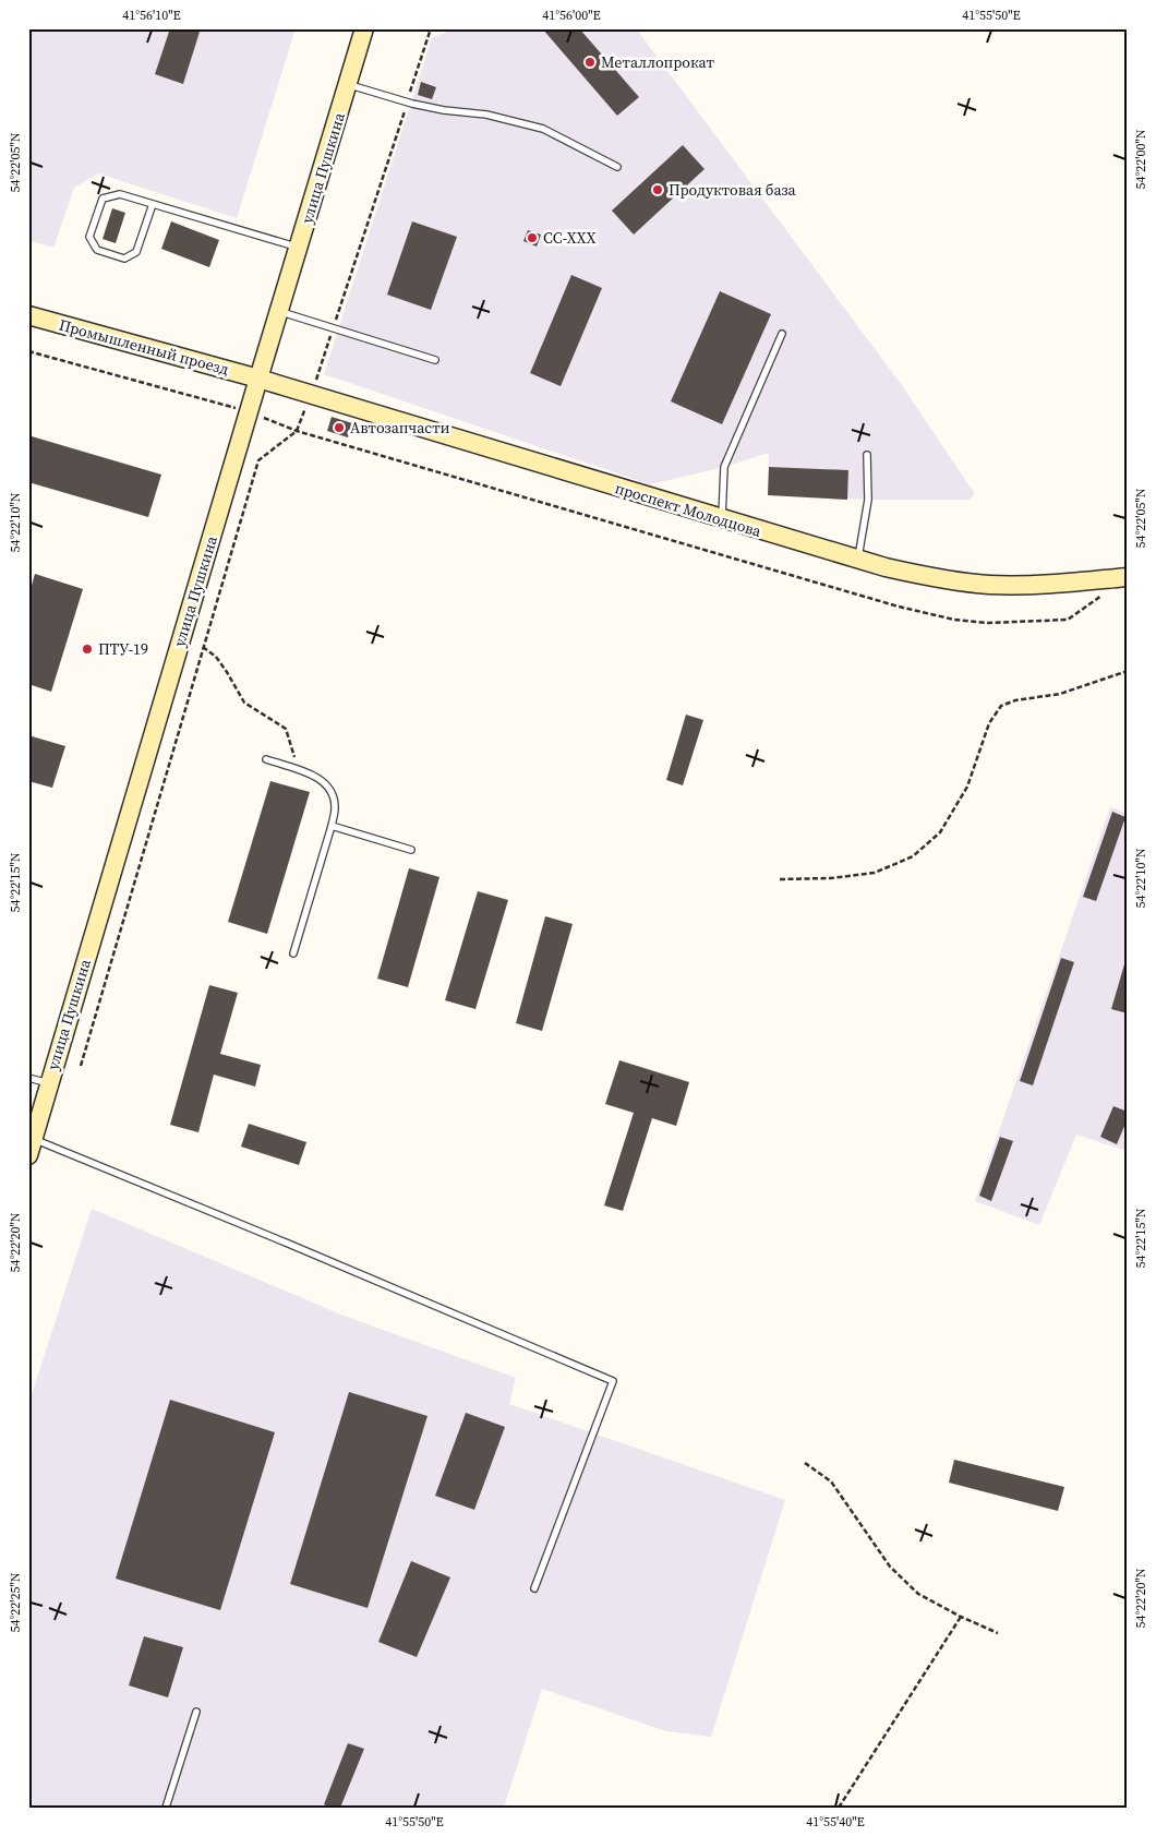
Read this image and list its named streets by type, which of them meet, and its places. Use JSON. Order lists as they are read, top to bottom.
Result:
{
  "streets": {
    "main road": ["улица Пушкина", "Промышленный проезд", "проспект Молодцова"]
  },
  "crossings": [
    ["улица Пушкина", "Промышленный проезд"],
    ["улица Пушкина", "проспект Молодцова"],
    ["Промышленный проезд", "проспект Молодцова"]
  ],
  "places": [
    "Металлопрокат",
    "Продуктовая база",
    "СС-ХХХ",
    "Автозапчасти",
    "ПТУ-19"
  ],
  "coordinates": [
    "41°56'10\"E",
    "41°56'00\"E",
    "41°55'50\"E",
    "54°22'00\"N",
    "54°22'05\"N",
    "54°22'10\"N",
    "54°22'15\"N",
    "54°22'20\"N",
    "54°22'25\"N",
    "41°55'40\"E"
  ]
}
